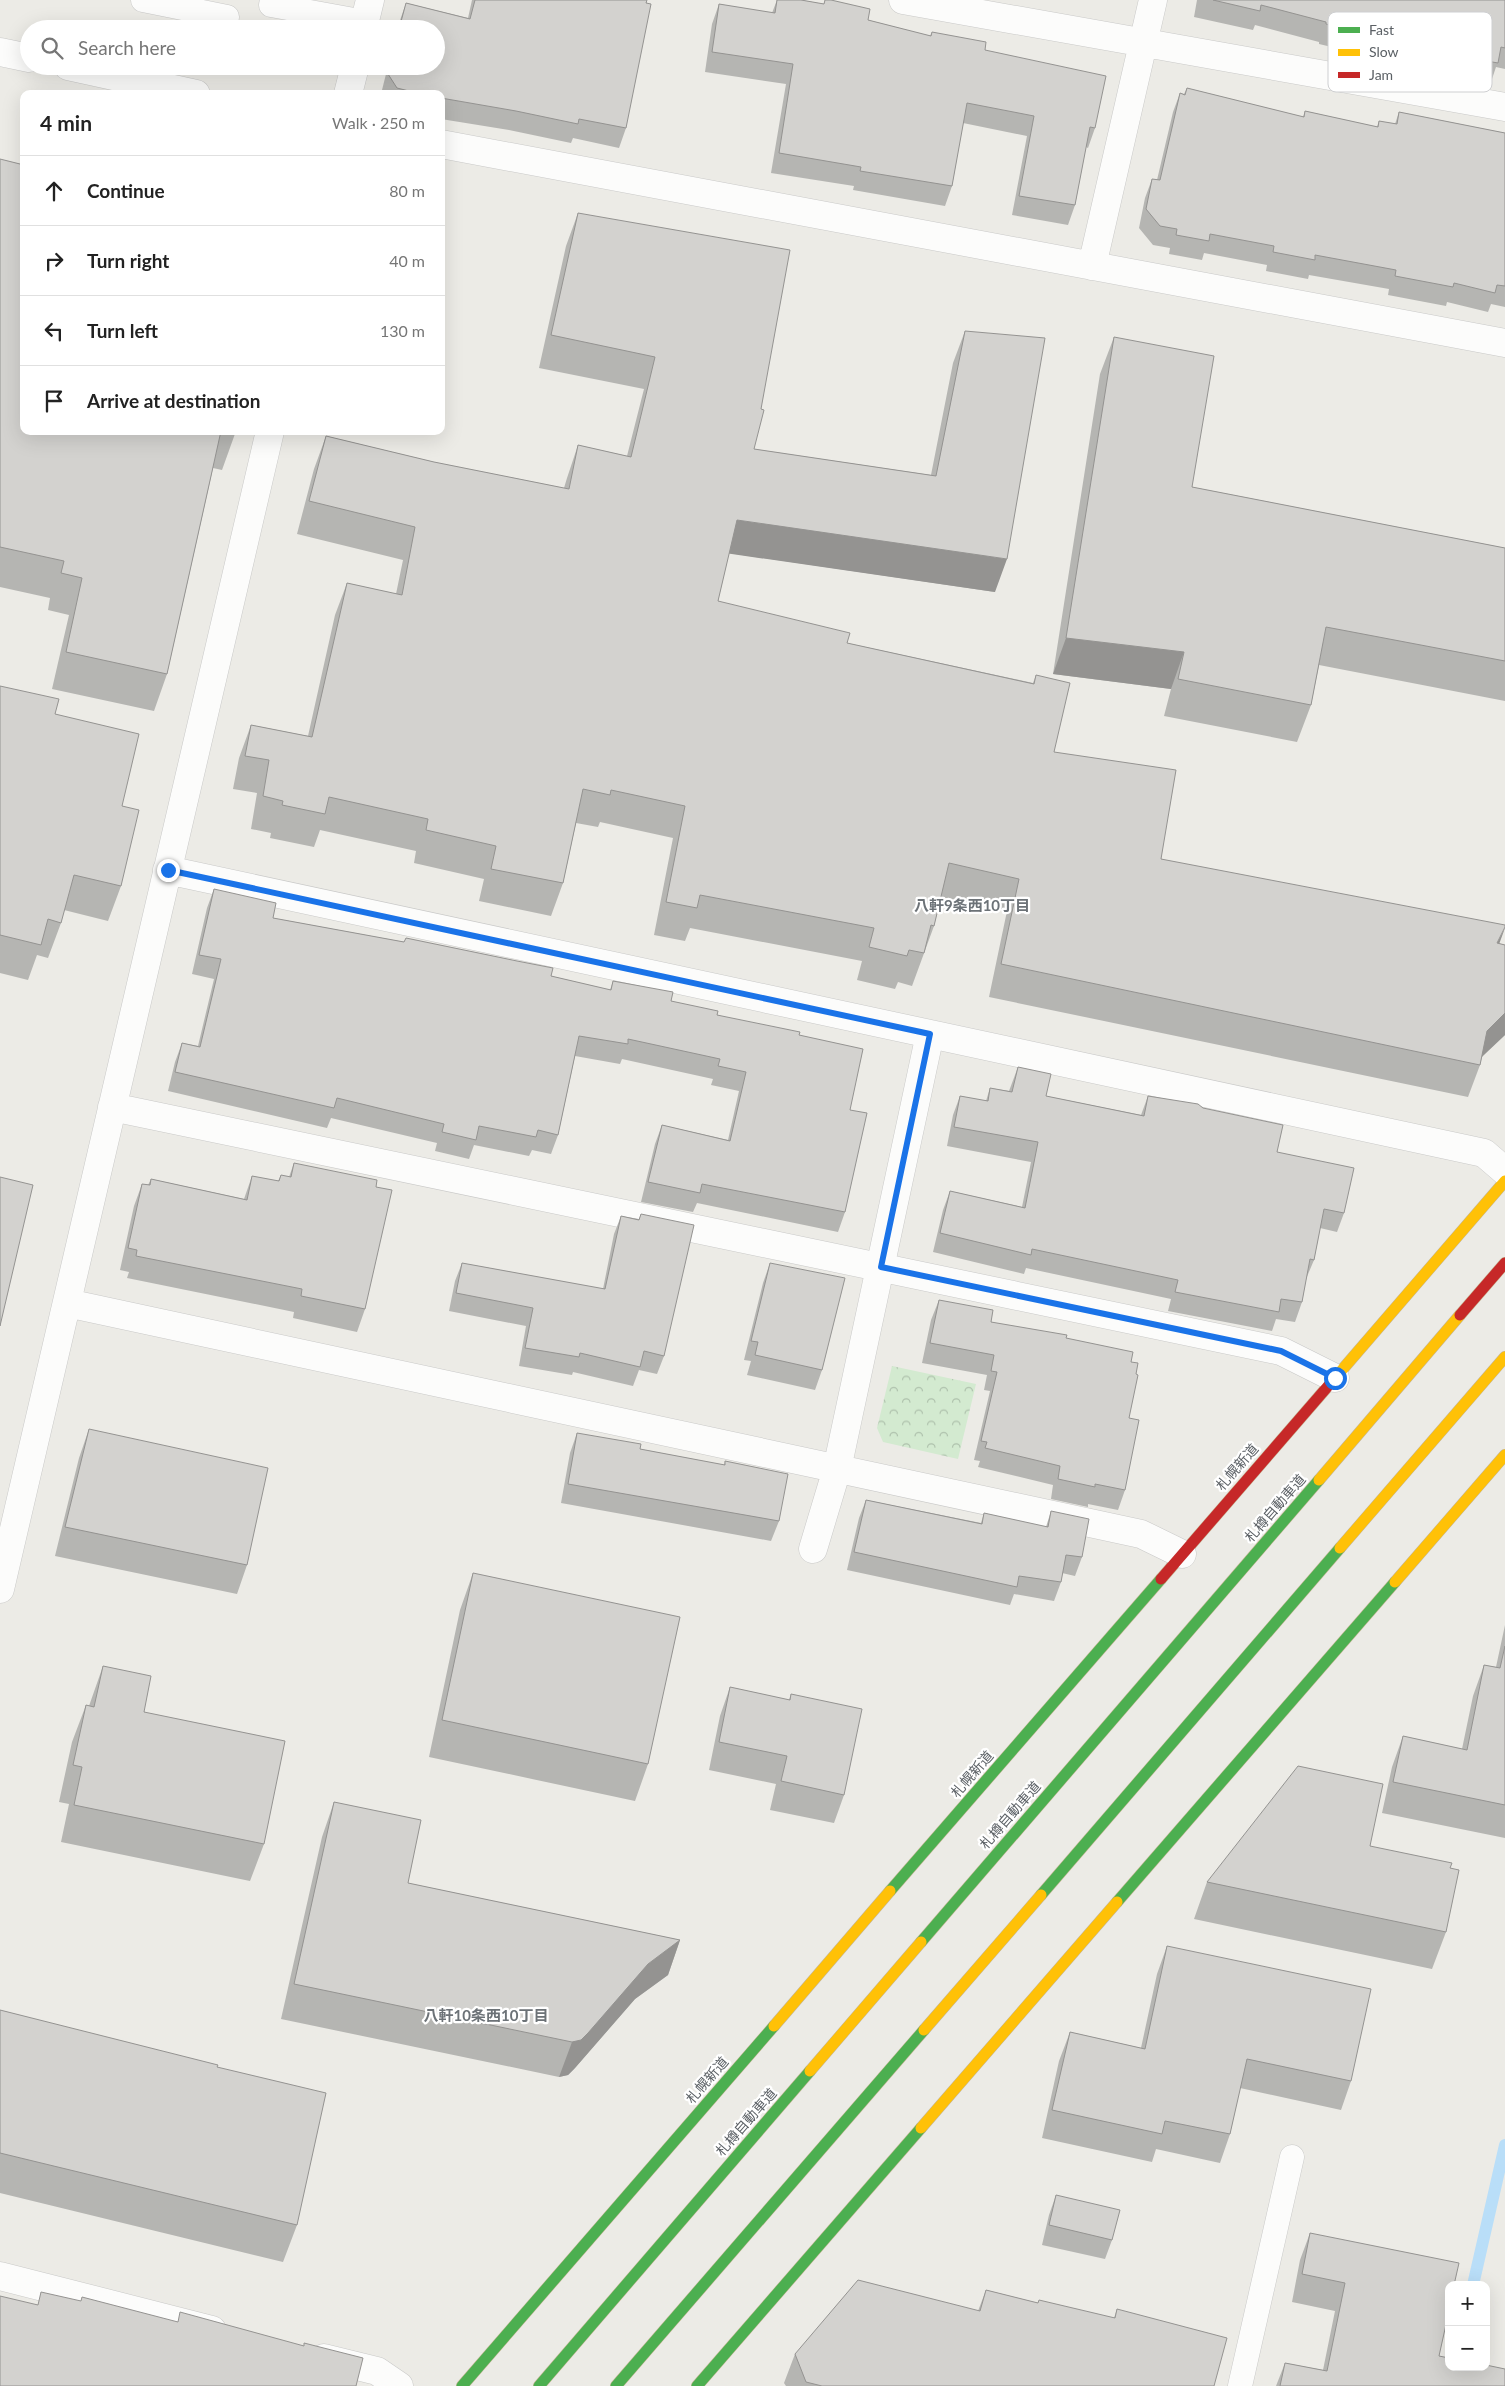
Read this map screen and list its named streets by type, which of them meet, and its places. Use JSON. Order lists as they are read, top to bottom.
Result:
{
  "streets": {
    "highway": ["札幌新道", "札樽自動車道"]
  },
  "districts": ["八軒9条西10丁目", "八軒10条西10丁目"],
  "legend": ["Fast", "Slow", "Jam"],
  "page": {
    "search": "Search here",
    "heading": ["4 min", "Walk · 250 m"],
    "list": [
      ["Continue", "80 m"],
      ["Turn right", "40 m"],
      ["Turn left", "130 m"],
      "Arrive at destination"
    ],
    "map_buttons": ["+", "−"]
  }
}
